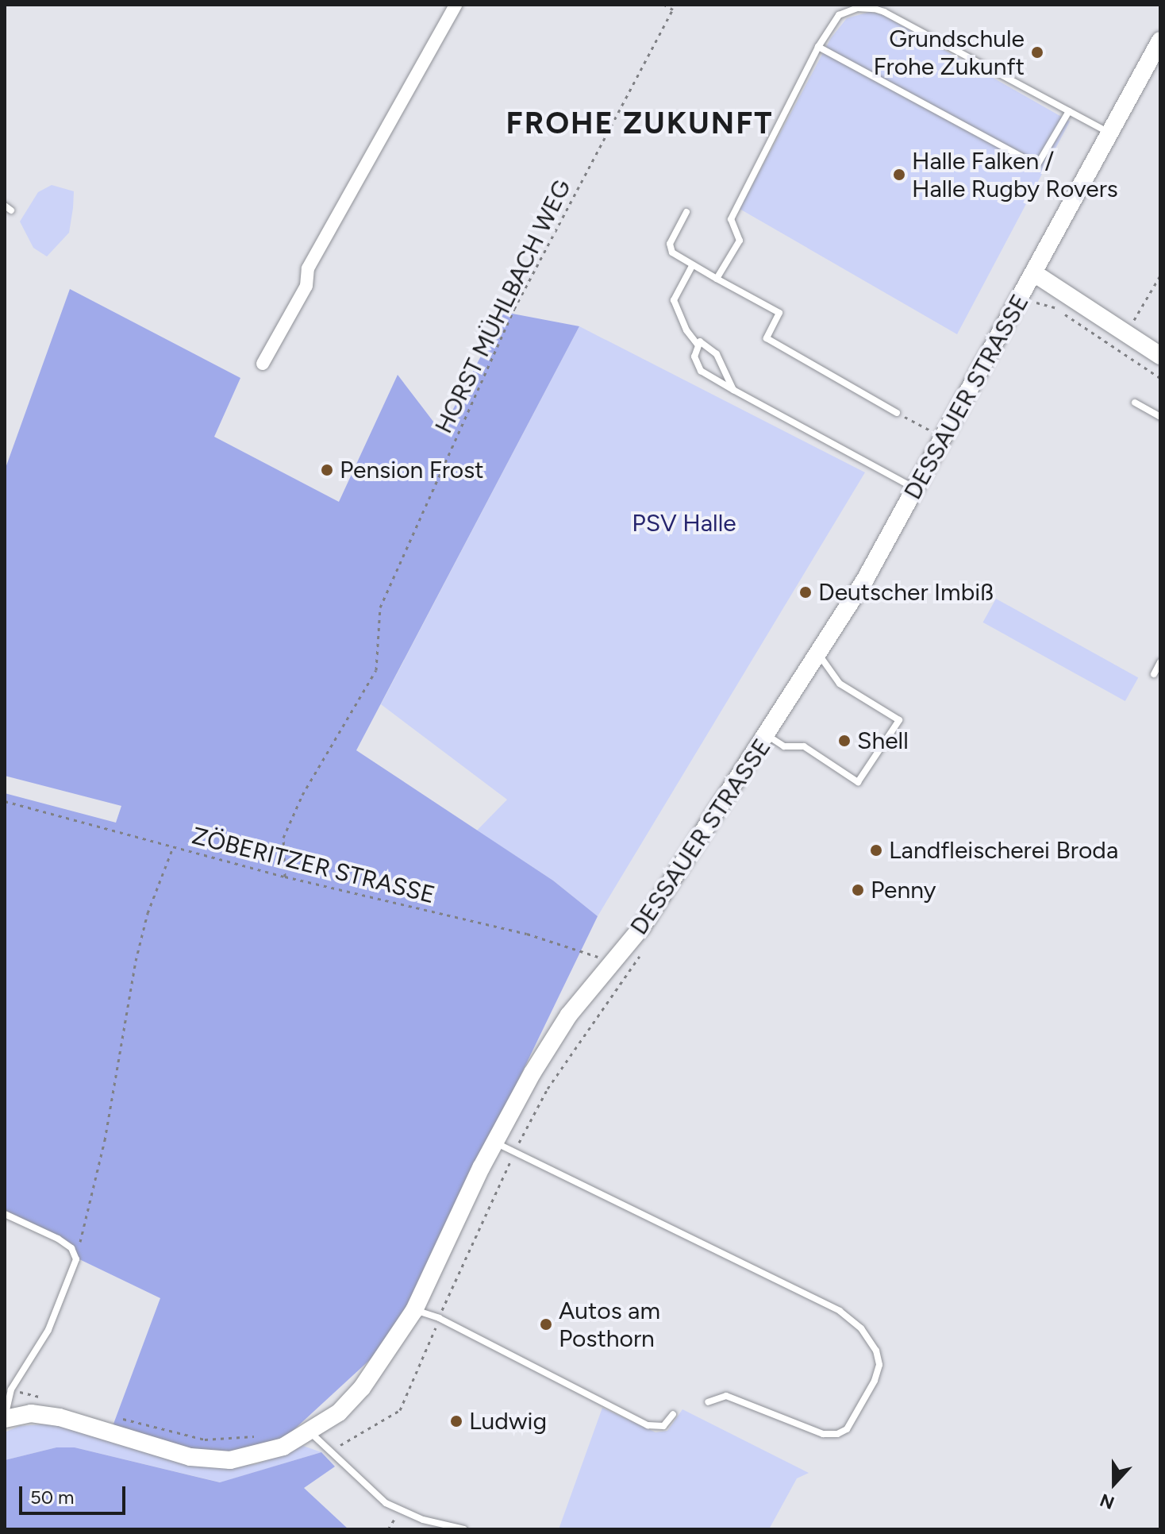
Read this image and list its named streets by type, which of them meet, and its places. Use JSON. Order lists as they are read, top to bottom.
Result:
{
  "streets": {
    "main road": ["DESSAUER STRASSE"],
    "path": ["HORST MÜHLBACH WEG", "ZÖBERITZER STRASSE"]
  },
  "crossings": [
    ["HORST MÜHLBACH WEG", "ZÖBERITZER STRASSE"],
    ["DESSAUER STRASSE", "ZÖBERITZER STRASSE"]
  ],
  "districts": ["FROHE ZUKUNFT"],
  "parks": ["PSV Halle"],
  "places": [
    "Grundschule Frohe Zukunft",
    "Halle Falken / Halle Rugby Rovers",
    "Pension Frost",
    "Deutscher Imbiß",
    "Shell",
    "Landfleischerei Broda",
    "Penny",
    "Autos am Posthorn",
    "Ludwig"
  ],
  "scale_bar": "50 m",
  "north": "bottom"
}
